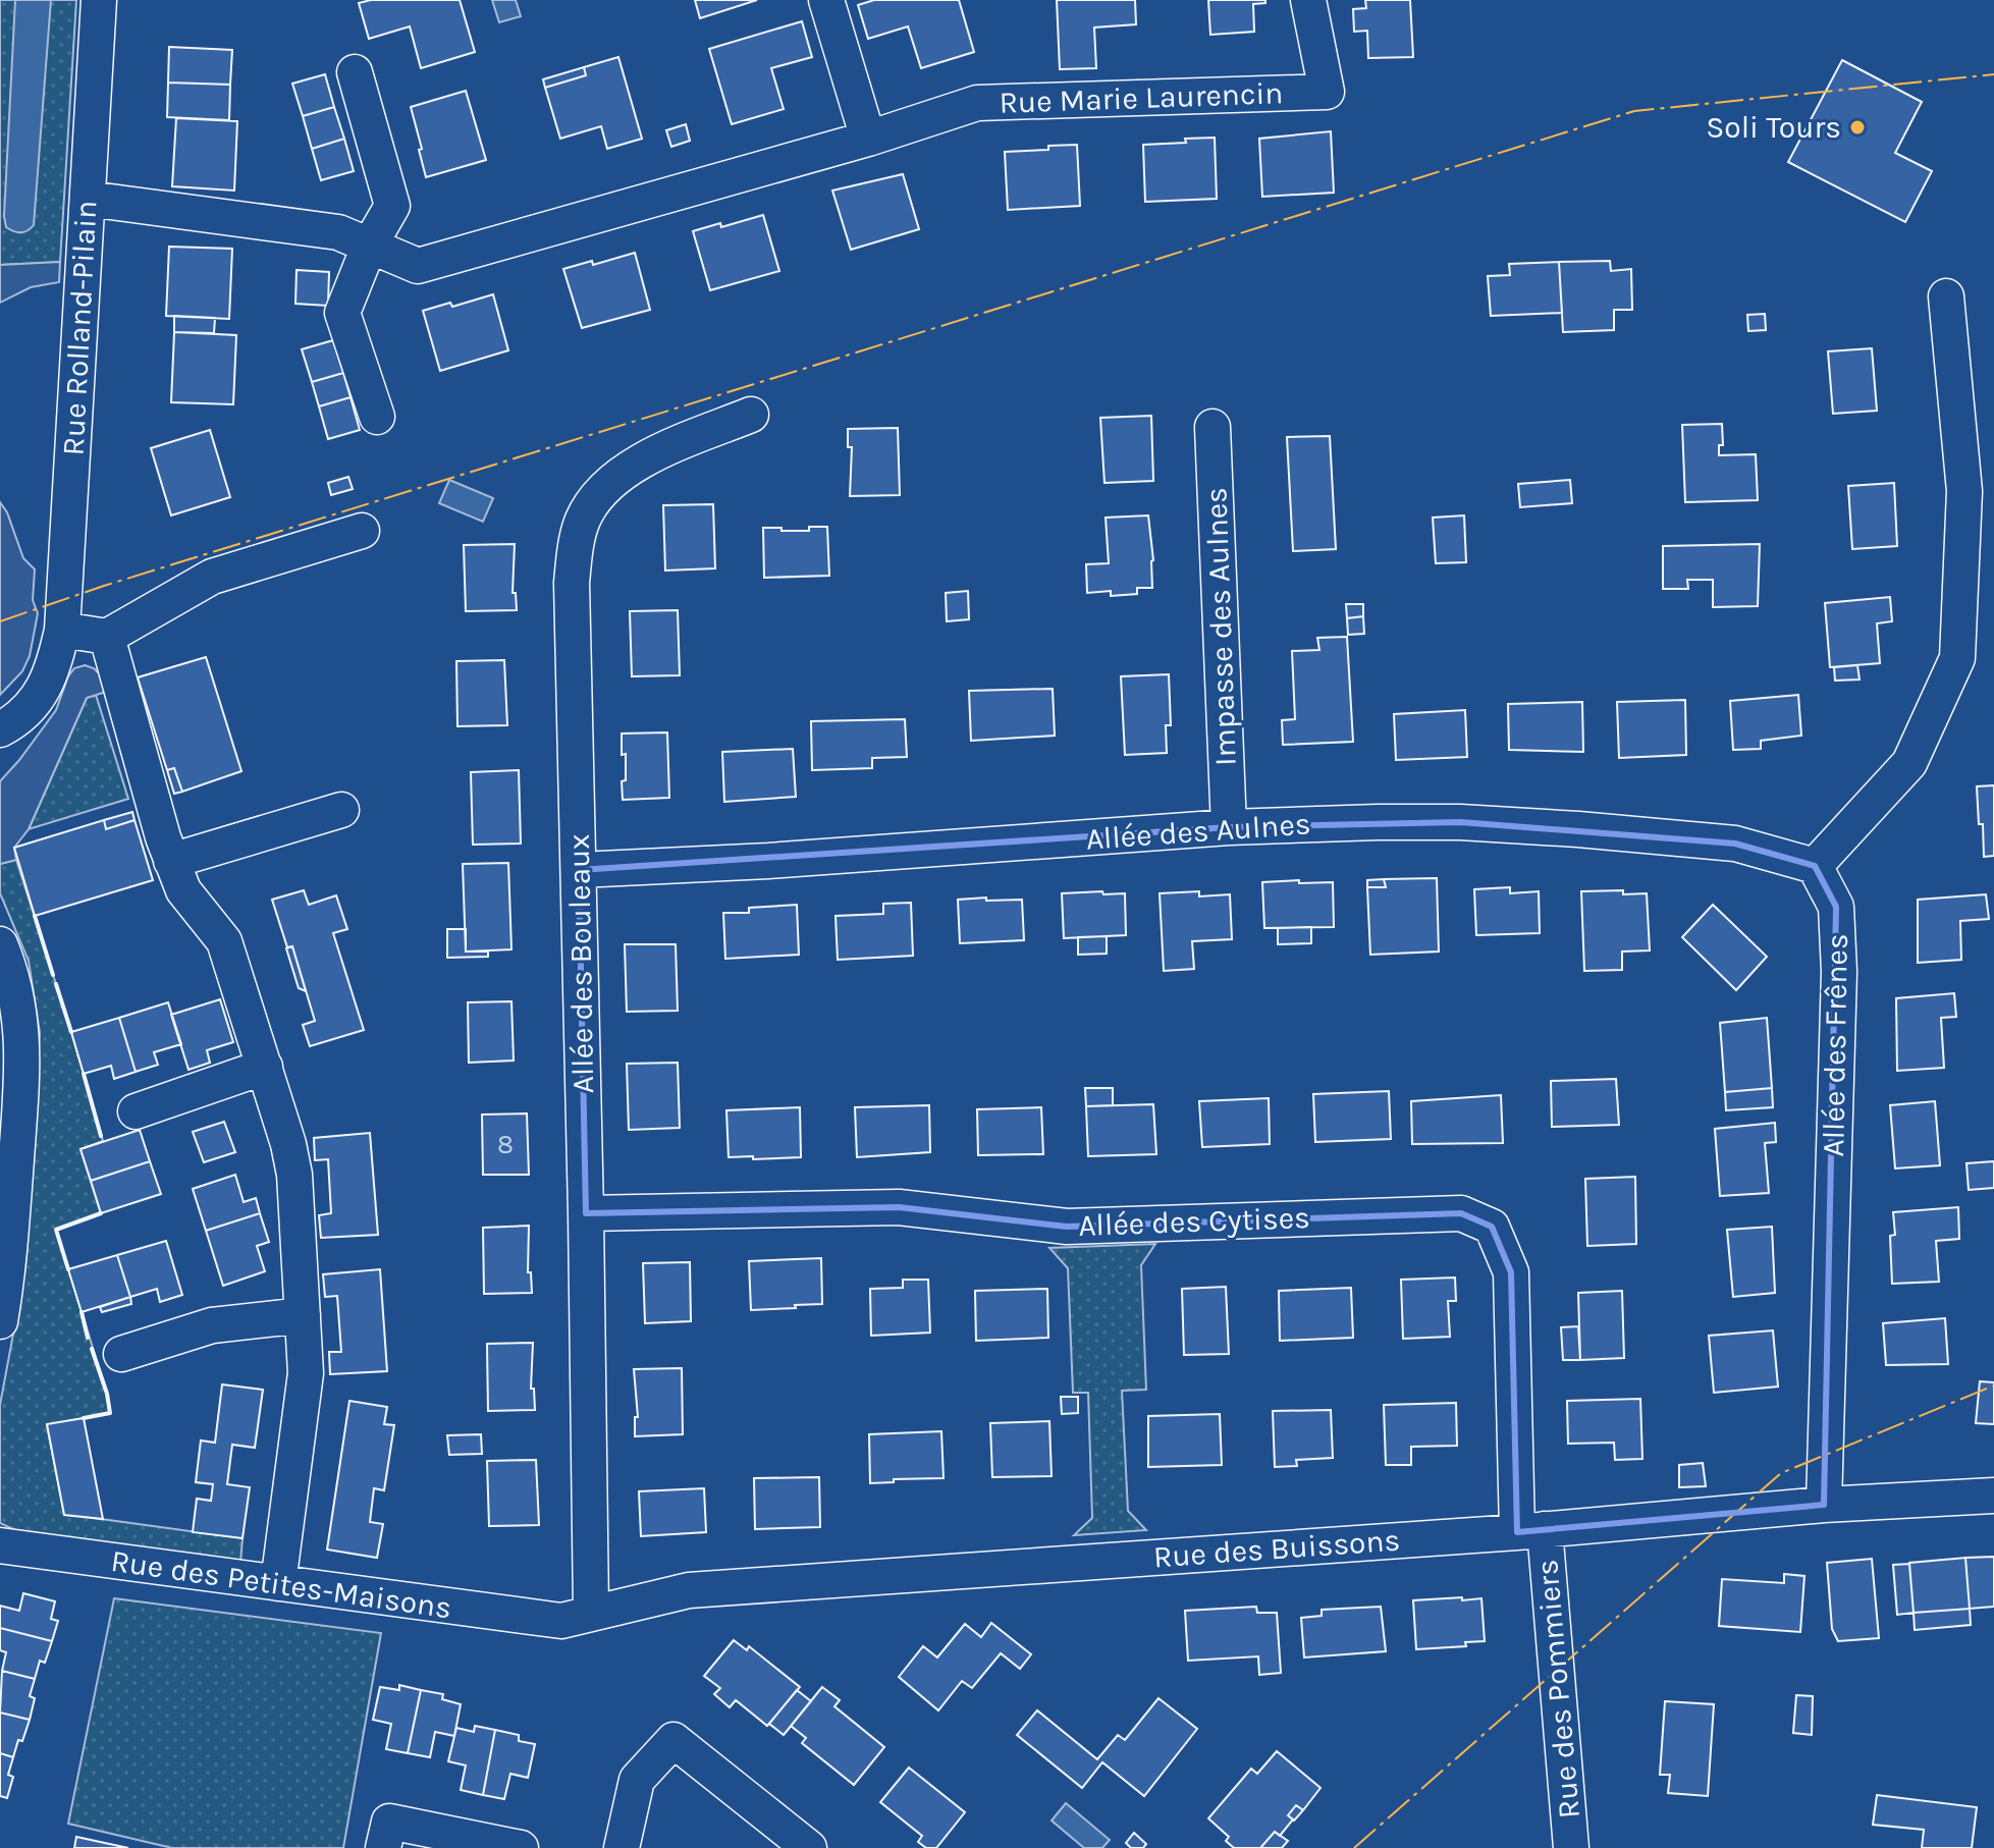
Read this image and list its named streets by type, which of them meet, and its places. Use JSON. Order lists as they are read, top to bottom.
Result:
{
  "streets": {
    "street": [
      "Rue Marie Laurencin",
      "Rue Rolland-Pilain",
      "Impasse des Aulnes",
      "Allée des Aulnes",
      "Allée des Bouleaux",
      "Allée des Frênes",
      "Allée des Cytises",
      "Rue des Buissons",
      "Rue des Petites-Maisons",
      "Rue des Pommiers"
    ]
  },
  "crossings": [
    ["Rue Marie Laurencin", "Rue Rolland-Pilain"],
    ["Impasse des Aulnes", "Allée des Aulnes"],
    ["Allée des Aulnes", "Allée des Bouleaux"],
    ["Allée des Aulnes", "Allée des Frênes"],
    ["Allée des Bouleaux", "Allée des Cytises"],
    ["Allée des Bouleaux", "Rue des Buissons"],
    ["Allée des Bouleaux", "Rue des Petites-Maisons"],
    ["Allée des Frênes", "Rue des Buissons"],
    ["Allée des Cytises", "Rue des Buissons"],
    ["Allée des Cytises", "Rue des Pommiers"],
    ["Rue des Buissons", "Rue des Petites-Maisons"],
    ["Rue des Buissons", "Rue des Pommiers"]
  ],
  "places": ["Soli Tours"],
  "house_numbers": ["8"]
}
